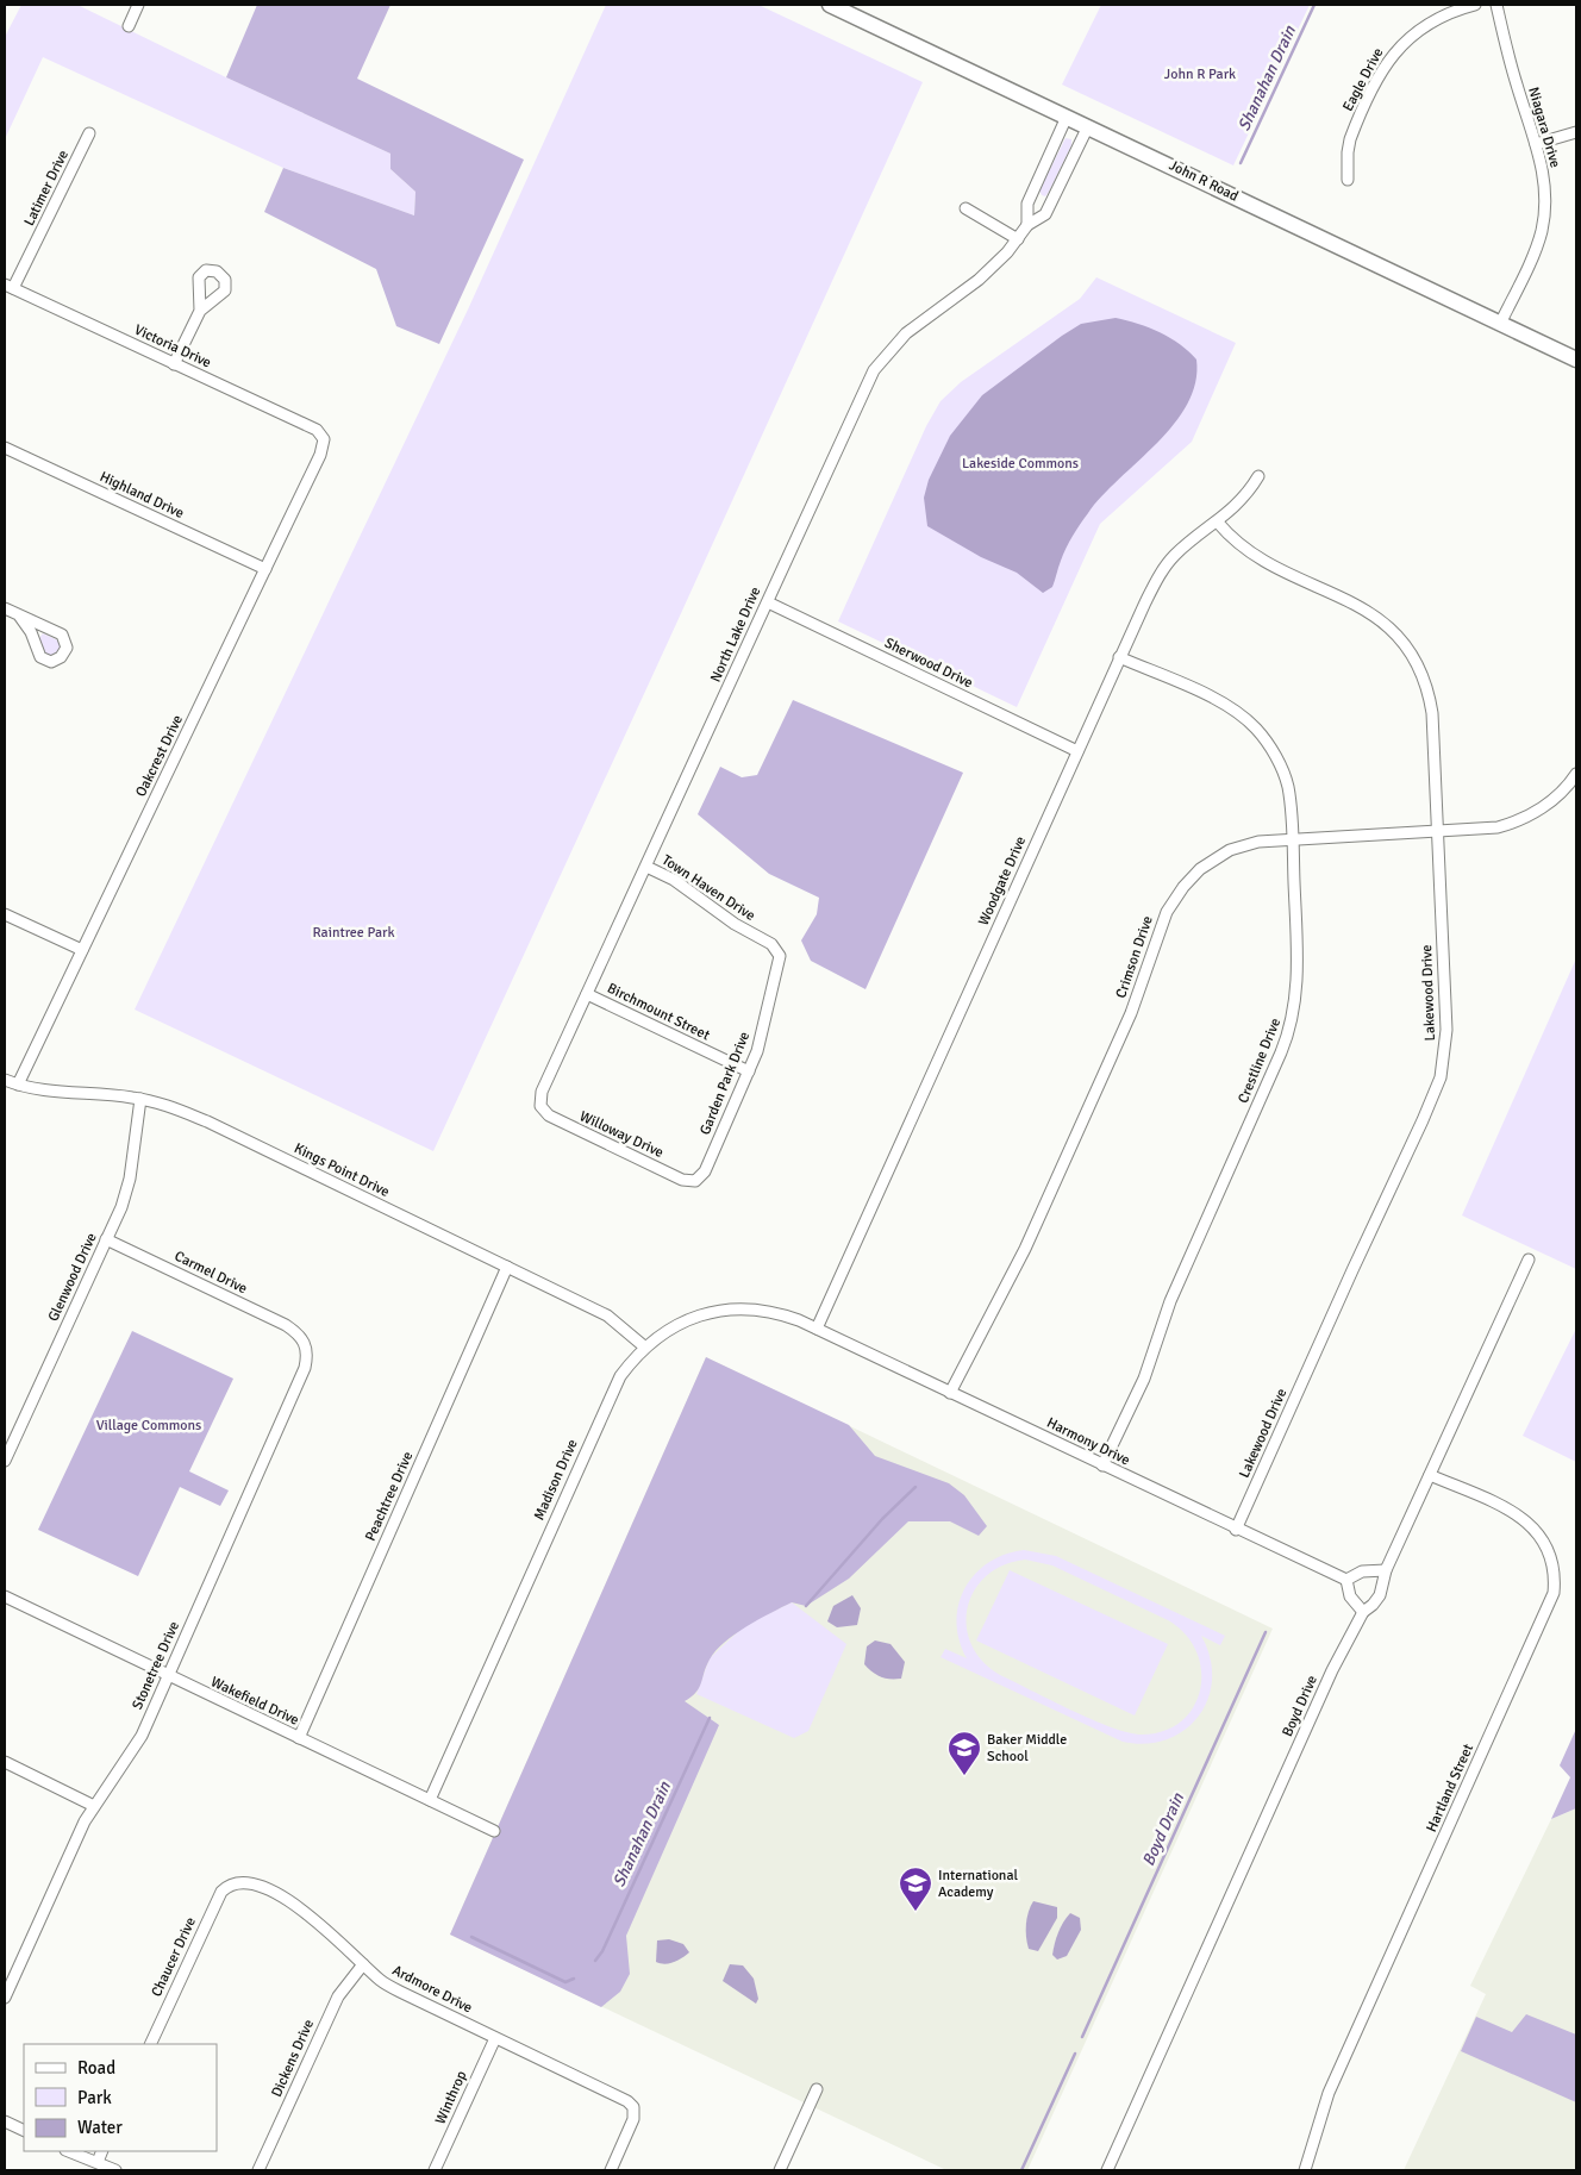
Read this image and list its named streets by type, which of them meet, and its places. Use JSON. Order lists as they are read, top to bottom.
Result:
{
  "streets": {
    "main road": ["John R Road"],
    "street": [
      "Eagle Drive",
      "Niagara Drive",
      "Latimer Drive",
      "Victoria Drive",
      "Highland Drive",
      "North Lake Drive",
      "Sherwood Drive",
      "Oakcrest Drive",
      "Woodgate Drive",
      "Town Haven Drive",
      "Crimson Drive",
      "Lakewood Drive",
      "Birchmount Street",
      "Crestline Drive",
      "Garden Park Drive",
      "Willoway Drive",
      "Kings Point Drive",
      "Carmel Drive",
      "Glenwood Drive",
      "Harmony Drive",
      "Madison Drive",
      "Peachtree Drive",
      "Stonetree Drive",
      "Wakefield Drive",
      "Boyd Drive",
      "Hartland Street",
      "Chaucer Drive",
      "Ardmore Drive",
      "Dickens Drive",
      "Winthrop"
    ]
  },
  "crossings": [
    ["Niagara Drive", "John R Road"],
    ["John R Road", "North Lake Drive"],
    ["Latimer Drive", "Victoria Drive"],
    ["Victoria Drive", "Oakcrest Drive"],
    ["Highland Drive", "Oakcrest Drive"],
    ["North Lake Drive", "Sherwood Drive"],
    ["North Lake Drive", "Town Haven Drive"],
    ["North Lake Drive", "Birchmount Street"],
    ["North Lake Drive", "Willoway Drive"],
    ["Sherwood Drive", "Woodgate Drive"],
    ["Oakcrest Drive", "Kings Point Drive"],
    ["Woodgate Drive", "Lakewood Drive"],
    ["Woodgate Drive", "Crestline Drive"],
    ["Woodgate Drive", "Harmony Drive"],
    ["Woodgate Drive", "Madison Drive"],
    ["Town Haven Drive", "Garden Park Drive"],
    ["Crimson Drive", "Lakewood Drive"],
    ["Crimson Drive", "Crestline Drive"],
    ["Crimson Drive", "Harmony Drive"],
    ["Lakewood Drive", "Harmony Drive"],
    ["Birchmount Street", "Garden Park Drive"],
    ["Crestline Drive", "Harmony Drive"],
    ["Garden Park Drive", "Willoway Drive"],
    ["Kings Point Drive", "Glenwood Drive"],
    ["Kings Point Drive", "Madison Drive"],
    ["Kings Point Drive", "Peachtree Drive"],
    ["Carmel Drive", "Glenwood Drive"],
    ["Carmel Drive", "Stonetree Drive"],
    ["Harmony Drive", "Madison Drive"],
    ["Madison Drive", "Wakefield Drive"],
    ["Peachtree Drive", "Wakefield Drive"],
    ["Stonetree Drive", "Wakefield Drive"],
    ["Boyd Drive", "Hartland Street"],
    ["Chaucer Drive", "Ardmore Drive"],
    ["Ardmore Drive", "Dickens Drive"],
    ["Ardmore Drive", "Winthrop"]
  ],
  "water": ["Shanahan Drain", "Boyd Drain"],
  "parks": [
    "John R Park",
    "Lakeside Commons",
    "Raintree Park",
    "Village Commons"
  ],
  "places": {
    "school or university": ["Baker Middle School", "International Academy"]
  },
  "legend": ["Road", "Park", "Water"]
}
